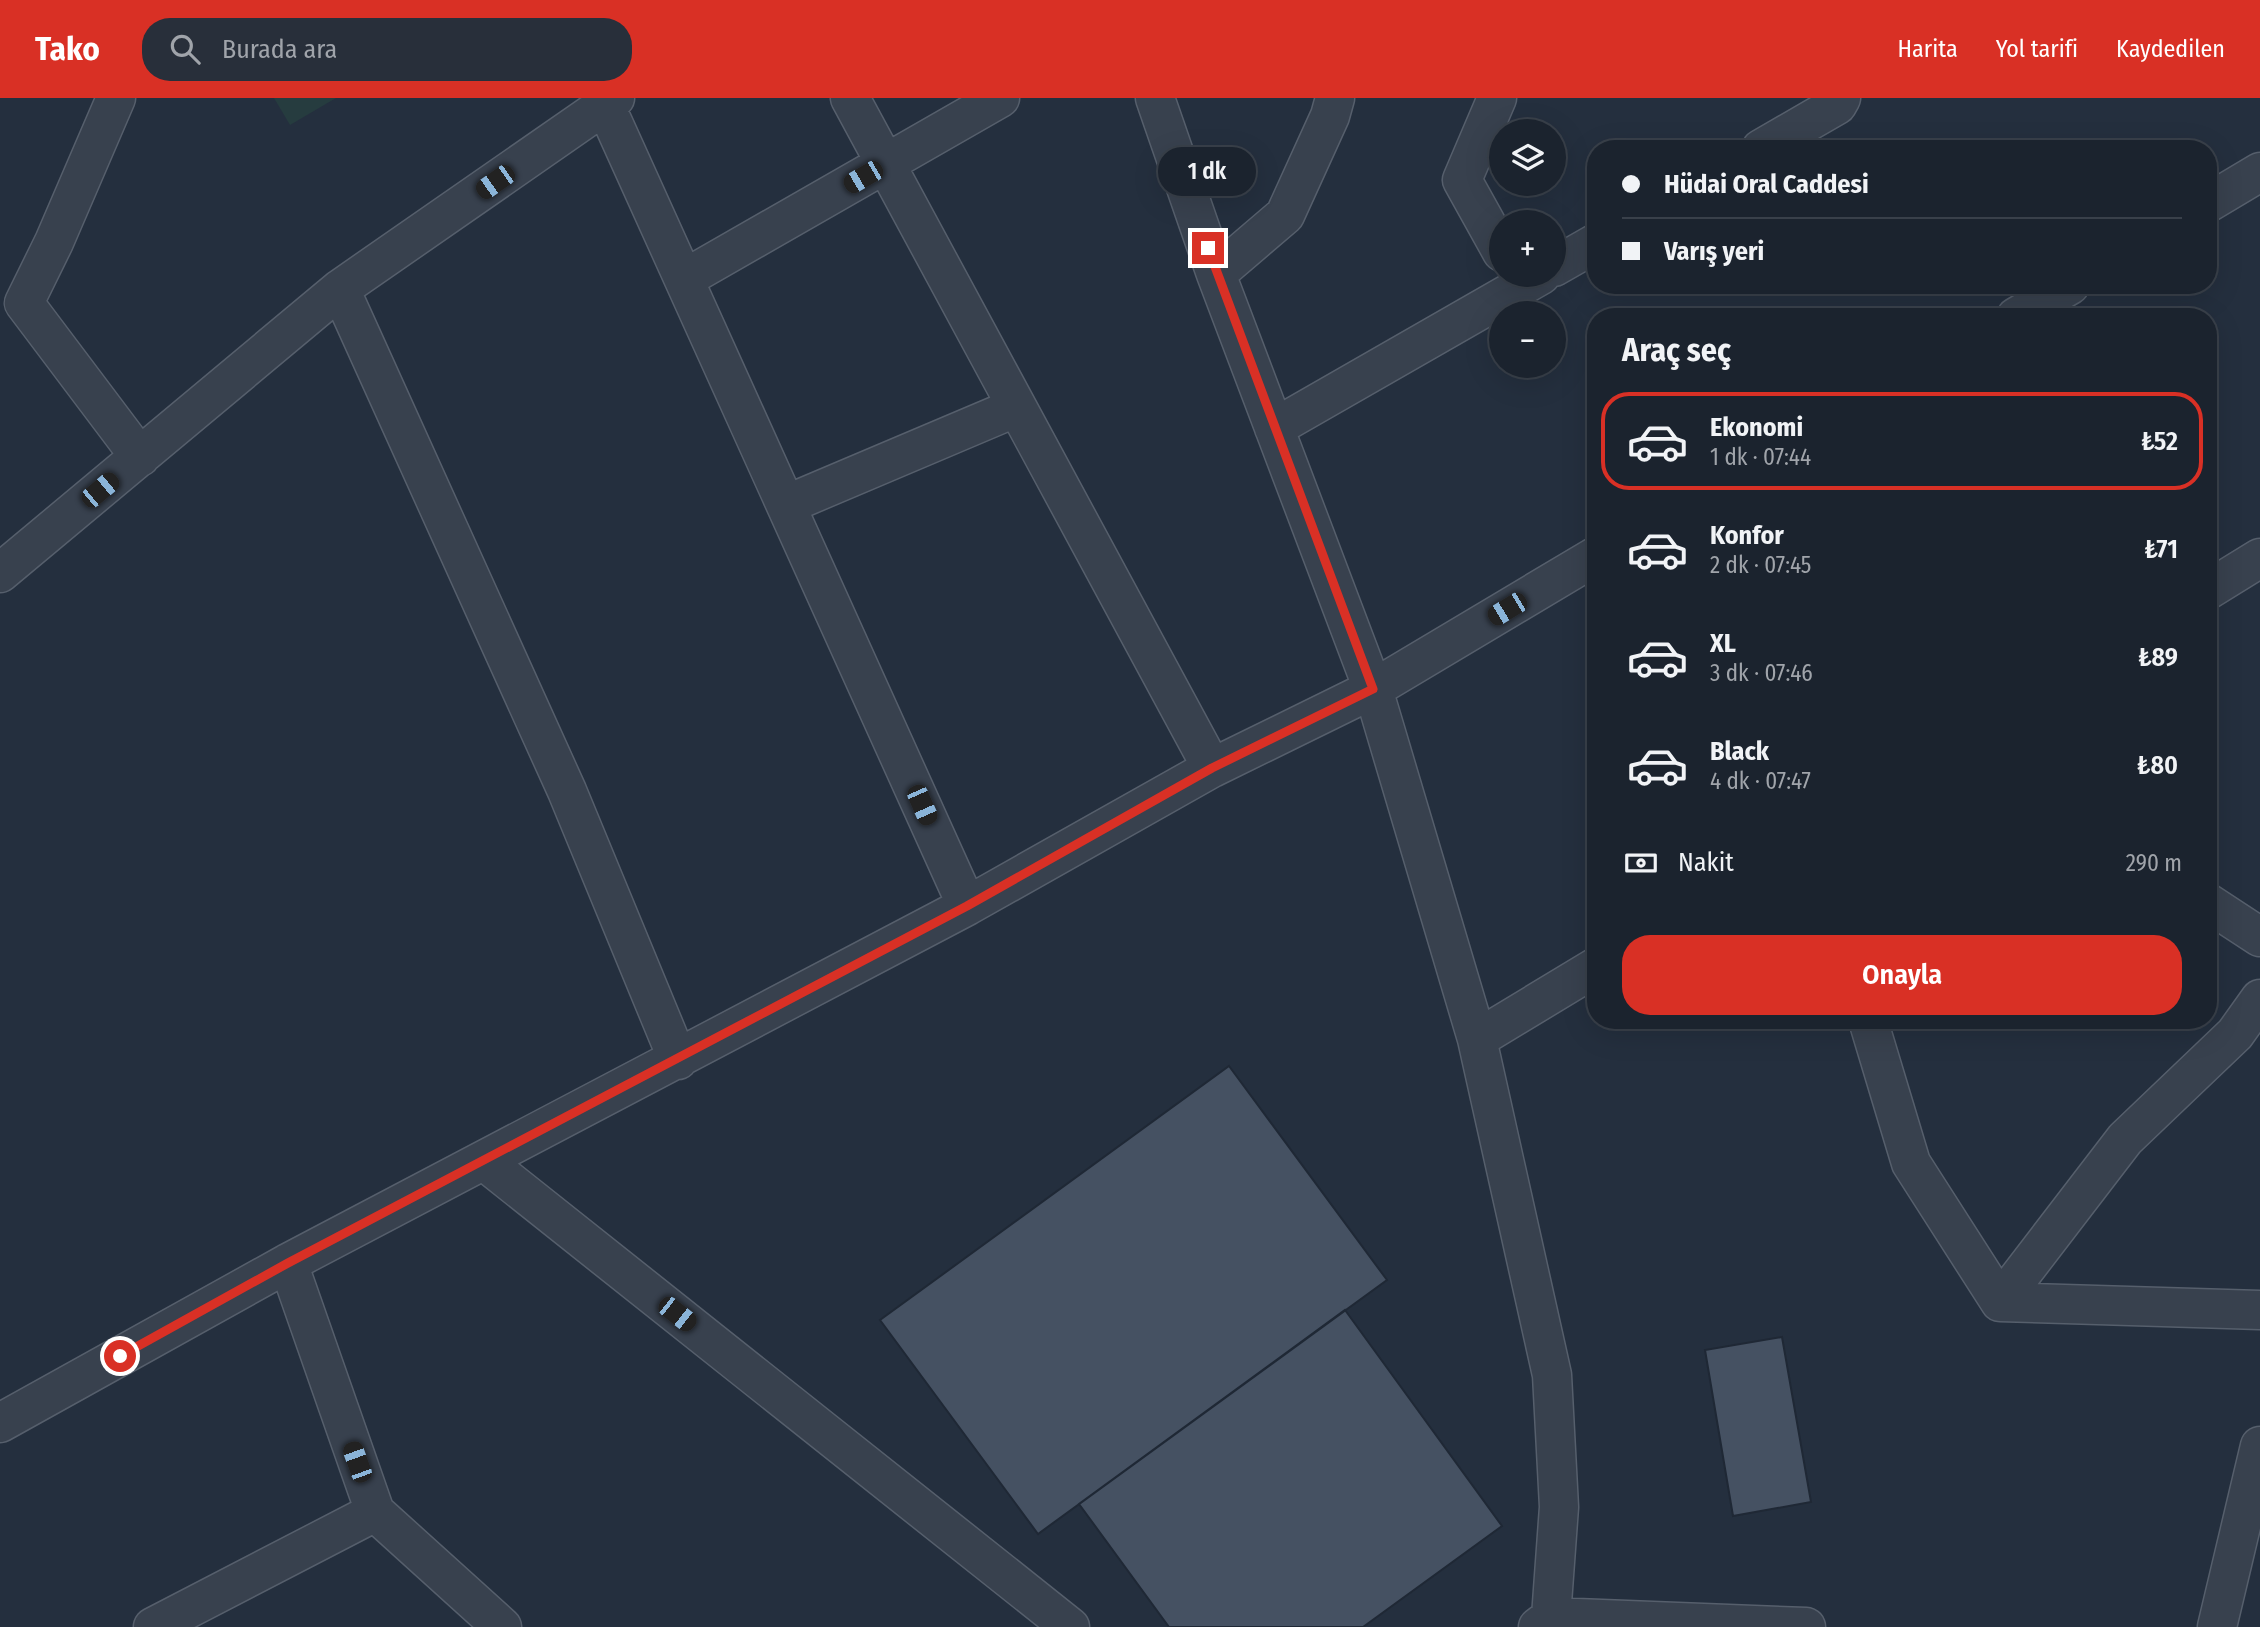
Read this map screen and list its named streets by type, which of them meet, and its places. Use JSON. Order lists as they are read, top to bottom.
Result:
{
  "page": {
    "header": "Tako",
    "search": "Burada ara",
    "nav": ["Harita", "Yol tarifi", "Kaydedilen"],
    "map_buttons": ["+", "−"],
    "banner": ["Hüdai Oral Caddesi", "Varış yeri"],
    "bubble": "1 dk",
    "heading": "Araç seç",
    "list": [
      {
        "name": "Ekonomi",
        "note": "1 dk · 07:44",
        "value": "₺52"
      },
      {
        "name": "Konfor",
        "note": "2 dk · 07:45",
        "value": "₺71"
      },
      {
        "name": "XL",
        "note": "3 dk · 07:46",
        "value": "₺89"
      },
      {
        "name": "Black",
        "note": "4 dk · 07:47",
        "value": "₺80"
      }
    ],
    "pay": ["Nakit", "290 m"],
    "buttons": "Onayla"
  }
}
